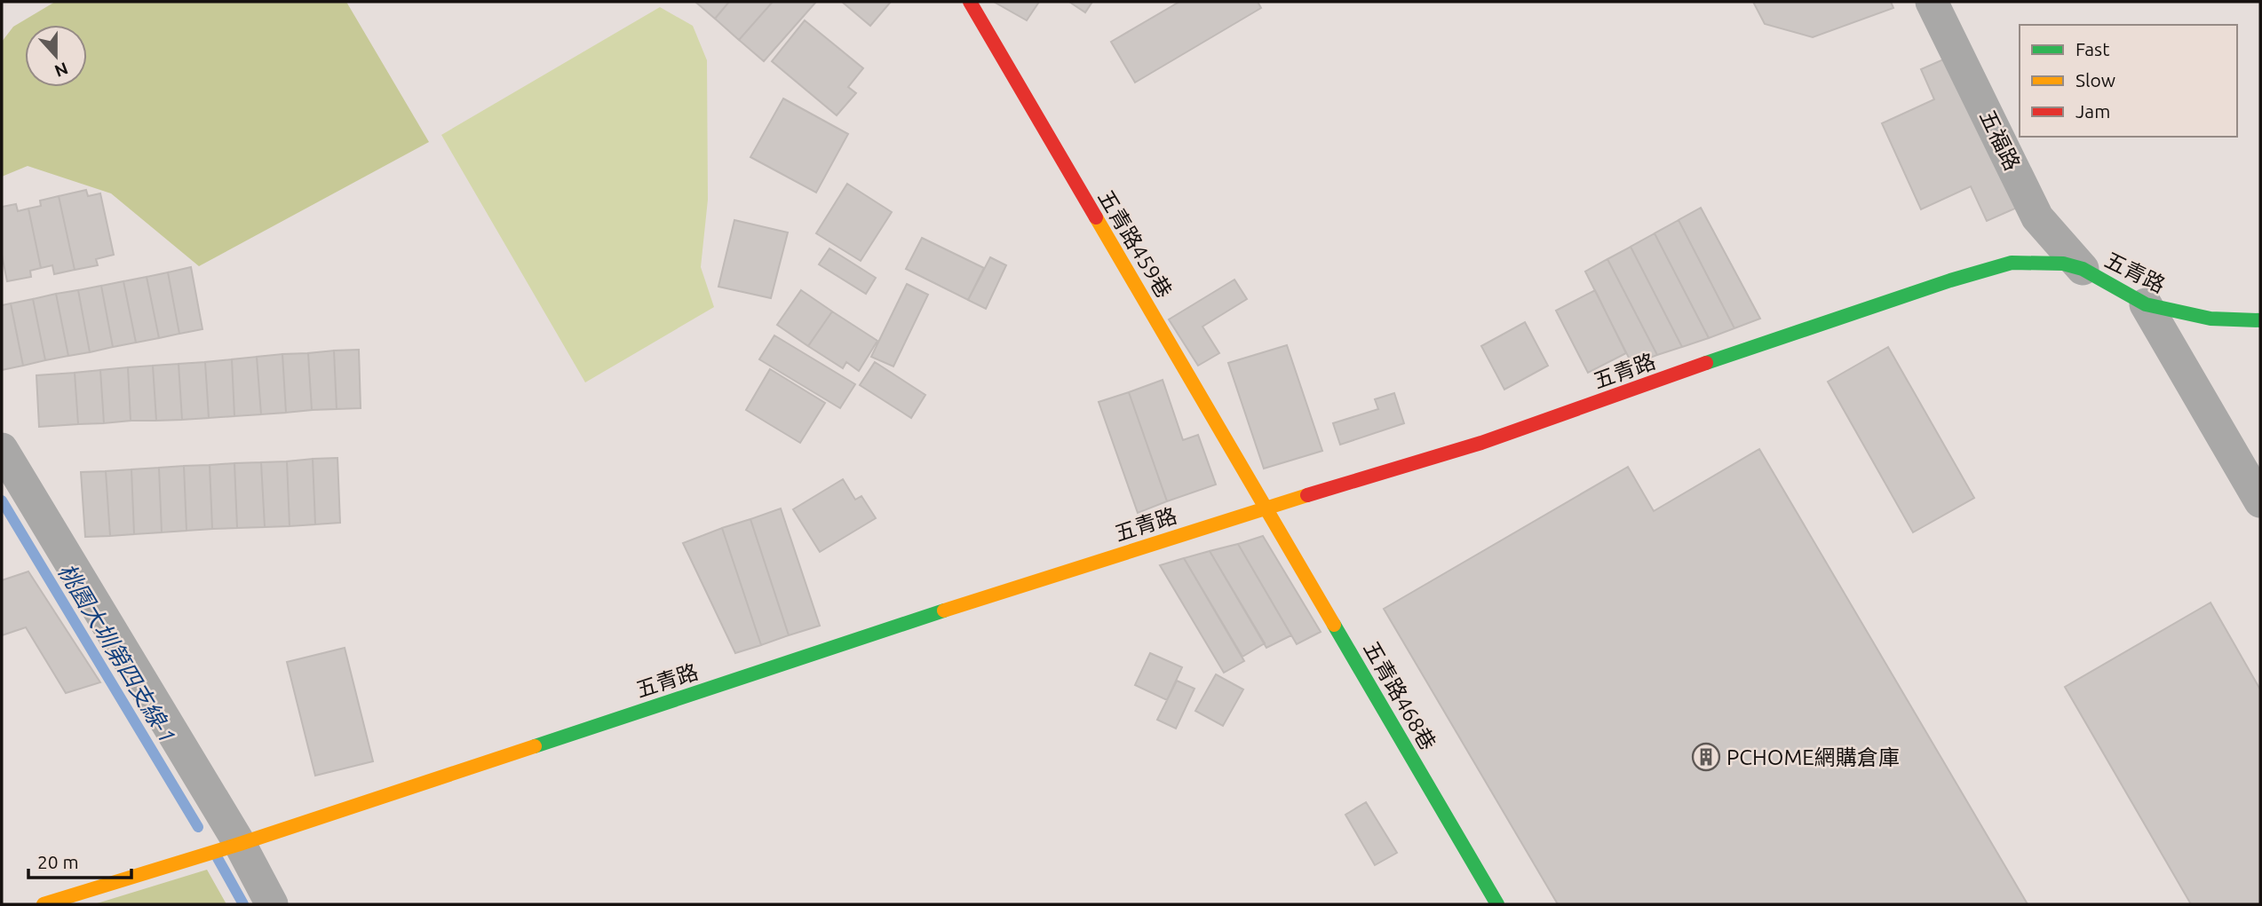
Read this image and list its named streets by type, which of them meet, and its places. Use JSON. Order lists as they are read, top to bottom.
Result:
{
  "streets": {
    "street": [
      "五福路",
      "五青路459巷",
      "五青路",
      "五青路468巷"
    ]
  },
  "crossings": [
    ["五福路", "五青路"],
    ["五青路459巷", "五青路"],
    ["五青路459巷", "五青路468巷"],
    ["五青路", "五青路468巷"]
  ],
  "water": ["桃園大圳第四支線-1"],
  "places": {
    "building": ["PCHOME網購倉庫"]
  },
  "legend": ["Fast", "Slow", "Jam"],
  "scale_bar": "20 m",
  "north": "bottom"
}
